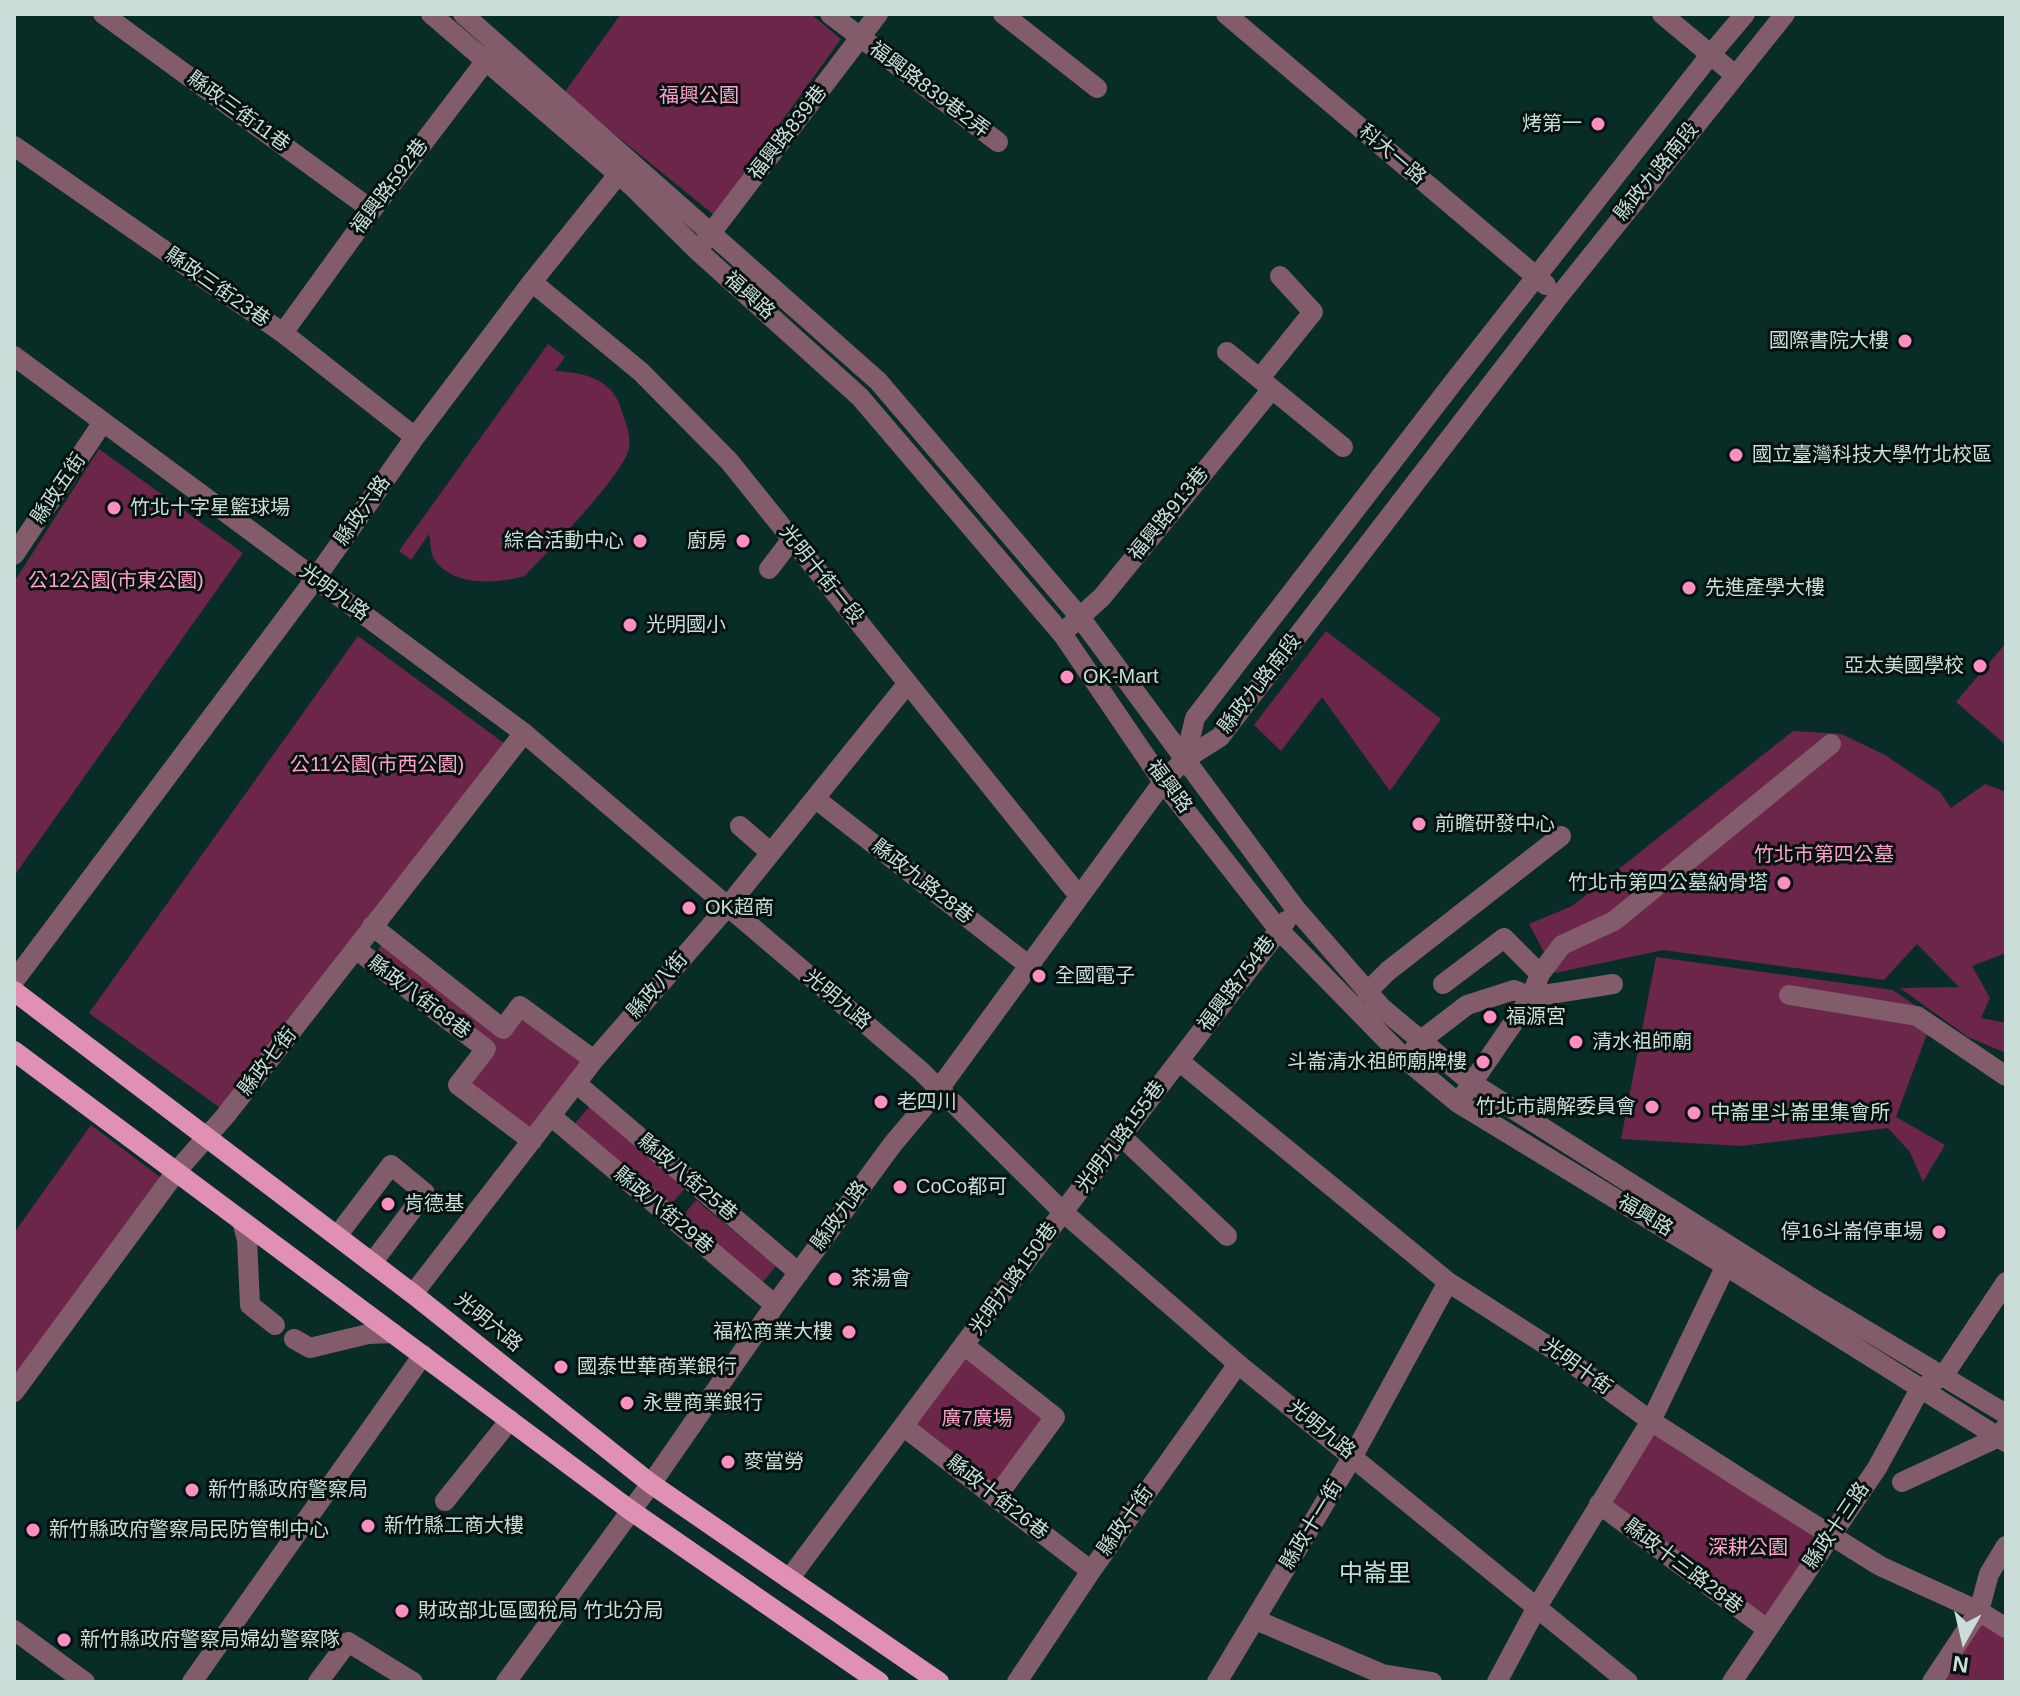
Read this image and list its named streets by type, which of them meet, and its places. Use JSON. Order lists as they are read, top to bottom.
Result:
{
  "streets": {
    "main road": ["光明六路"],
    "street": [
      "福興路839巷2弄",
      "縣政三街11巷",
      "福興路839巷",
      "科大一路",
      "縣政九路南段",
      "福興路592巷",
      "縣政三街23巷",
      "福興路",
      "縣政五街",
      "縣政六路",
      "福興路913巷",
      "光明十街一段",
      "光明九路",
      "縣政九路28巷",
      "福興路754巷",
      "縣政八街",
      "縣政八街68巷",
      "縣政七街",
      "光明九路155巷",
      "縣政八街25巷",
      "縣政八街29巷",
      "縣政九路",
      "光明九路150巷",
      "光明十街",
      "縣政十街26巷",
      "縣政十街",
      "縣政十一街",
      "縣政十三路",
      "縣政十三路28巷"
    ]
  },
  "crossings": [
    ["福興路839巷2弄", "福興路839巷"],
    ["縣政三街11巷", "福興路592巷"],
    ["福興路839巷", "福興路"],
    ["科大一路", "縣政九路南段"],
    ["縣政九路南段", "福興路"],
    ["縣政九路南段", "縣政九路"],
    ["福興路592巷", "縣政三街23巷"],
    ["福興路592巷", "福興路"],
    ["縣政三街23巷", "縣政六路"],
    ["福興路", "縣政六路"],
    ["福興路", "福興路913巷"],
    ["福興路", "福興路754巷"],
    ["福興路", "縣政九路"],
    ["福興路", "縣政十三路"],
    ["縣政五街", "光明九路"],
    ["縣政六路", "光明十街一段"],
    ["縣政六路", "光明九路"],
    ["光明十街一段", "縣政八街"],
    ["光明十街一段", "縣政九路"],
    ["光明九路", "縣政八街"],
    ["光明九路", "縣政七街"],
    ["光明九路", "光明九路155巷"],
    ["光明九路", "縣政九路"],
    ["光明九路", "光明九路150巷"],
    ["光明九路", "縣政十街"],
    ["光明九路", "縣政十一街"],
    ["縣政九路28巷", "縣政八街"],
    ["縣政九路28巷", "縣政九路"],
    ["福興路754巷", "光明九路155巷"],
    ["福興路754巷", "光明十街"],
    ["縣政八街", "縣政八街68巷"],
    ["縣政八街", "縣政八街25巷"],
    ["縣政八街", "縣政八街29巷"],
    ["縣政八街", "光明六路"],
    ["縣政八街68巷", "縣政七街"],
    ["縣政七街", "光明六路"],
    ["光明九路155巷", "光明九路150巷"],
    ["光明九路155巷", "光明十街"],
    ["縣政八街25巷", "縣政九路"],
    ["縣政八街29巷", "縣政九路"],
    ["縣政九路", "光明六路"],
    ["光明九路150巷", "光明六路"],
    ["光明九路150巷", "縣政十街26巷"],
    ["光明十街", "縣政十一街"],
    ["光明十街", "縣政十三路"],
    ["縣政十街26巷", "縣政十街"],
    ["縣政十三路", "縣政十三路28巷"]
  ],
  "districts": ["中崙里"],
  "parks": [
    "福興公園",
    "公12公園(市東公園)",
    "公11公園(市西公園)",
    "竹北市第四公墓",
    "廣7廣場",
    "深耕公園"
  ],
  "places": [
    "烤第一",
    "國際書院大樓",
    "國立臺灣科技大學竹北校區",
    "竹北十字星籃球場",
    "綜合活動中心",
    "廚房",
    "先進產學大樓",
    "光明國小",
    "亞太美國學校",
    "OK-Mart",
    "前瞻研發中心",
    "竹北市第四公墓納骨塔",
    "OK超商",
    "全國電子",
    "福源宮",
    "清水祖師廟",
    "斗崙清水祖師廟牌樓",
    "老四川",
    "竹北市調解委員會",
    "中崙里斗崙里集會所",
    "CoCo都可",
    "肯德基",
    "停16斗崙停車場",
    "茶湯會",
    "福松商業大樓",
    "國泰世華商業銀行",
    "永豐商業銀行",
    "麥當勞",
    "新竹縣政府警察局",
    "新竹縣工商大樓",
    "新竹縣政府警察局民防管制中心",
    "財政部北區國稅局 竹北分局",
    "新竹縣政府警察局婦幼警察隊"
  ],
  "north": "bottom"
}
